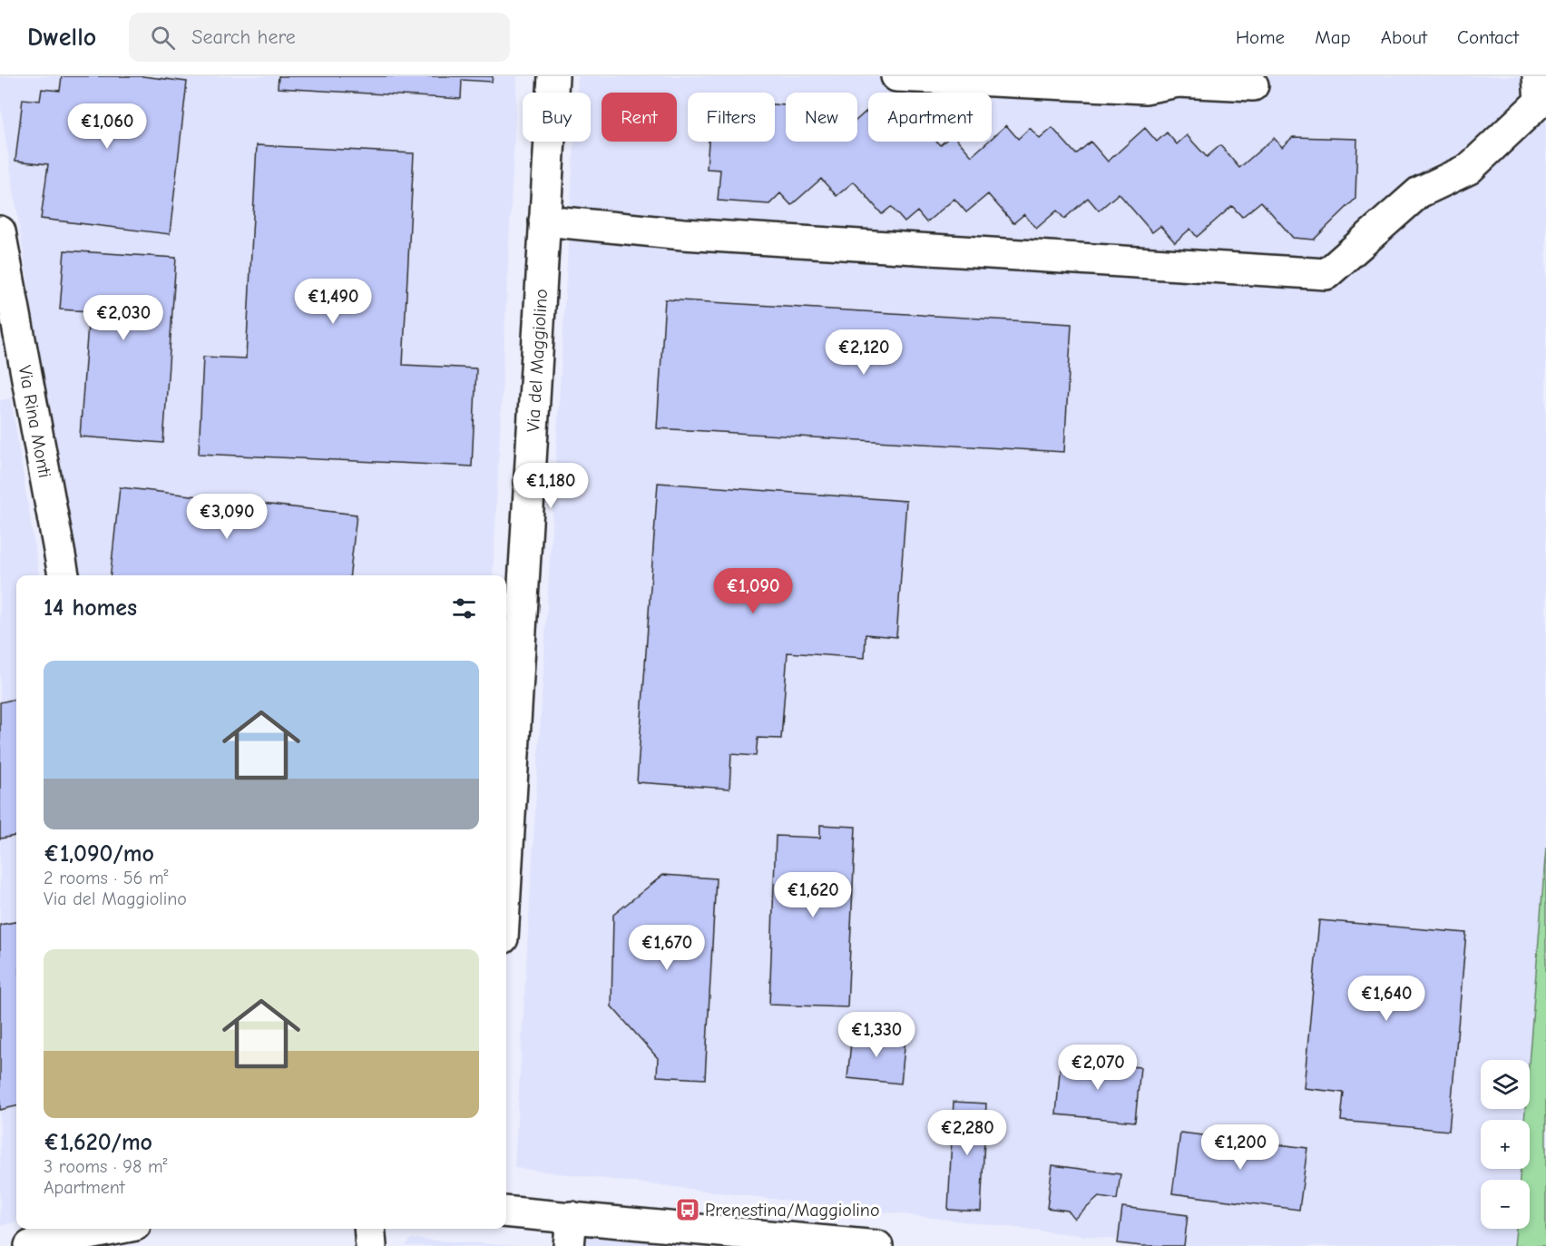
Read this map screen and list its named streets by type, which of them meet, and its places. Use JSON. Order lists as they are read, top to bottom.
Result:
{
  "streets": {
    "street": ["Via del Maggiolino", "Via Rina Monti"]
  },
  "places": {
    "bus stop": ["Prenestina/Maggiolino"]
  },
  "page": {
    "header": "Dwello",
    "search": "Search here",
    "nav": [
      "Home",
      "Map",
      "About",
      "Contact"
    ],
    "chip": [
      "Buy",
      "Rent",
      "Filters",
      "New",
      "Apartment"
    ],
    "price": [
      "€1,060",
      "€1,490",
      "€2,030",
      "€2,120",
      "€1,180",
      "€3,090",
      "€1,090",
      "€1,620",
      "€1,670",
      "€1,640",
      "€1,330",
      "€2,070",
      "€2,280",
      "€1,200"
    ],
    "heading": "14 homes",
    "list": [
      {
        "name": "€1,090/mo",
        "note": "2 rooms · 56 m² · Via del Maggiolino"
      },
      {
        "name": "€1,620/mo",
        "note": "3 rooms · 98 m² · Apartment"
      }
    ],
    "map_buttons": ["+", "−"]
  }
}
